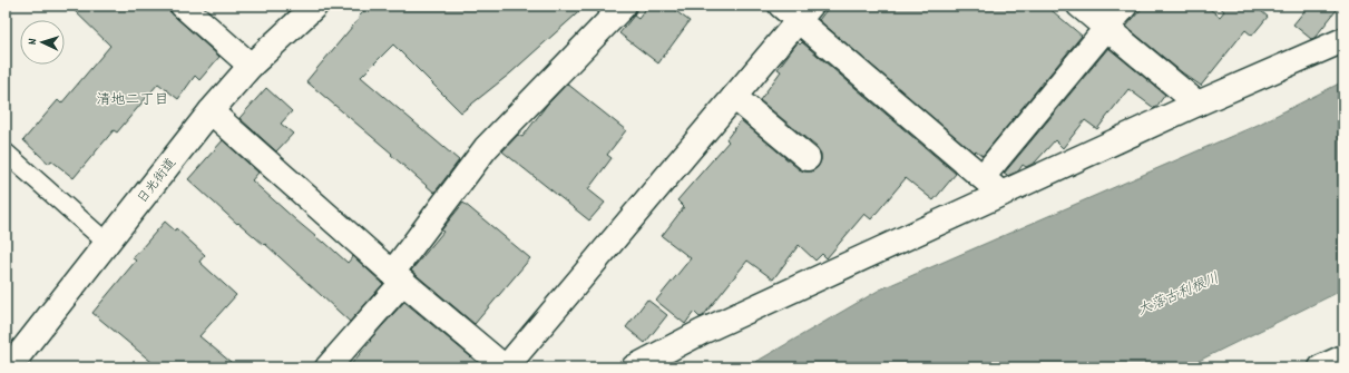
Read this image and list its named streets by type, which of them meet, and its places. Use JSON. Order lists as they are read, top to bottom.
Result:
{
  "streets": {
    "street": ["日光街道"]
  },
  "districts": ["清地二丁目"],
  "water": ["大落古利根川"],
  "north": "left"
}
